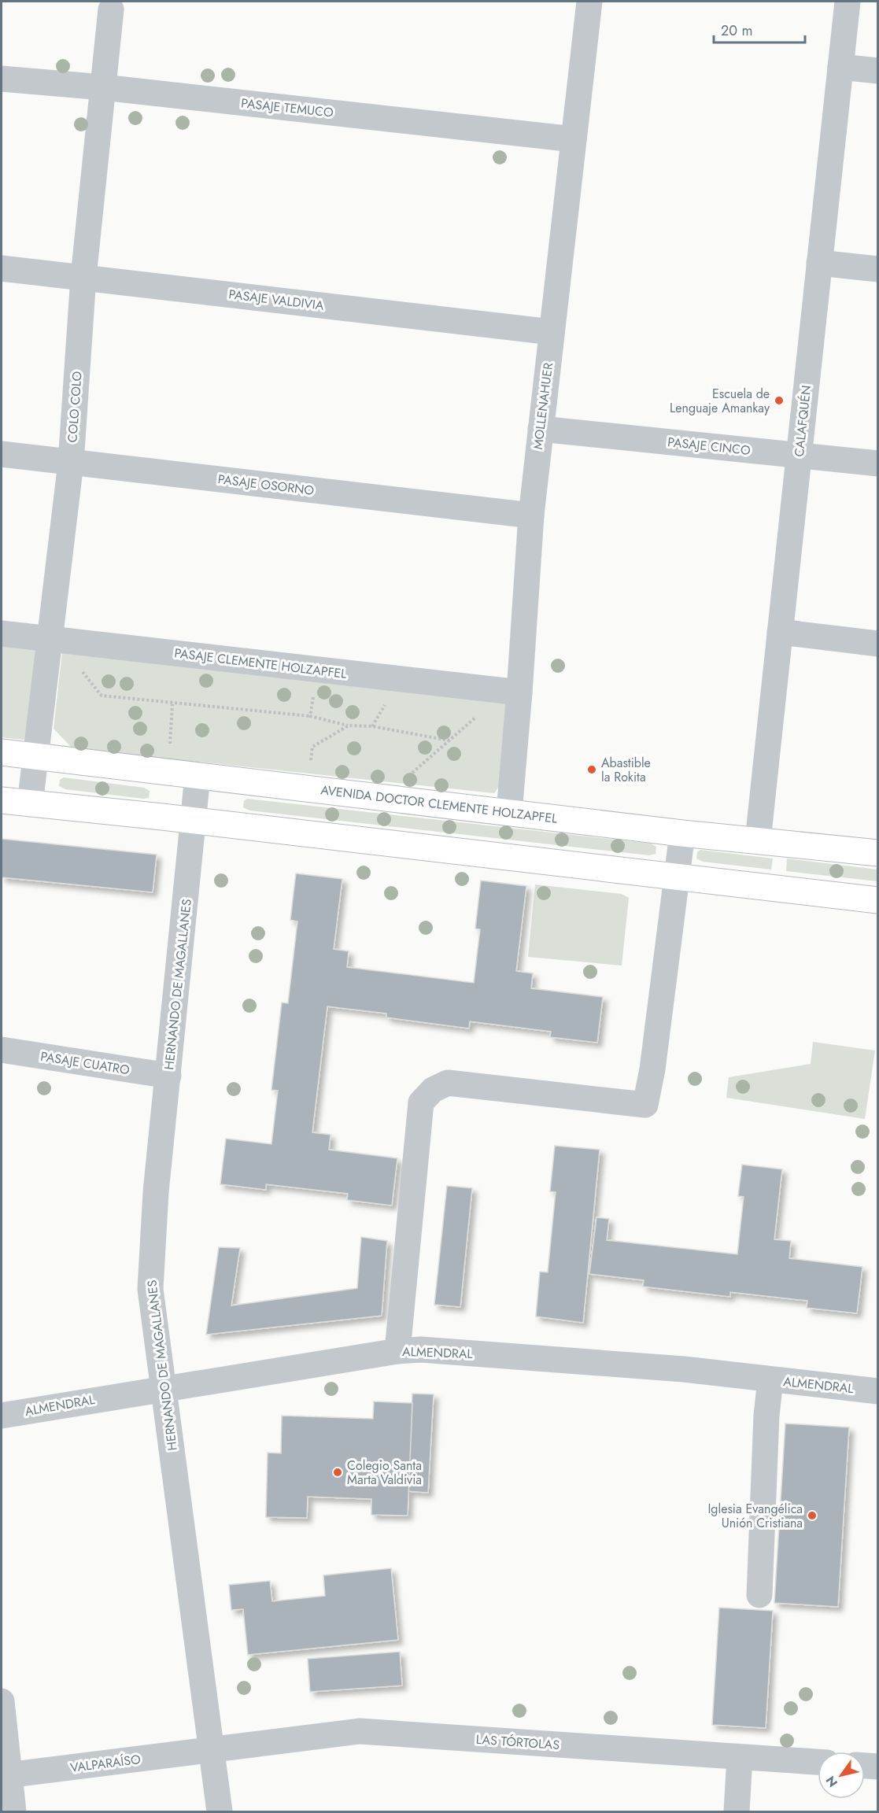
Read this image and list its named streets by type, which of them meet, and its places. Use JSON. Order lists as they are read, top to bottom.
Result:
{
  "streets": {
    "main road": ["AVENIDA DOCTOR CLEMENTE HOLZAPFEL"],
    "street": [
      "PASAJE TEMUCO",
      "PASAJE VALDIVIA",
      "MOLLENAHUER",
      "COLO COLO",
      "CALAFQUÉN",
      "PASAJE CINCO",
      "PASAJE OSORNO",
      "PASAJE CLEMENTE HOLZAPFEL",
      "HERNANDO DE MAGALLANES",
      "PASAJE CUATRO",
      "ALMENDRAL",
      "LAS TÓRTOLAS",
      "VALPARAÍSO"
    ]
  },
  "crossings": [
    ["PASAJE TEMUCO", "MOLLENAHUER"],
    ["PASAJE TEMUCO", "COLO COLO"],
    ["PASAJE VALDIVIA", "MOLLENAHUER"],
    ["PASAJE VALDIVIA", "COLO COLO"],
    ["MOLLENAHUER", "PASAJE CINCO"],
    ["MOLLENAHUER", "PASAJE OSORNO"],
    ["MOLLENAHUER", "PASAJE CLEMENTE HOLZAPFEL"],
    ["MOLLENAHUER", "AVENIDA DOCTOR CLEMENTE HOLZAPFEL"],
    ["COLO COLO", "PASAJE OSORNO"],
    ["COLO COLO", "PASAJE CLEMENTE HOLZAPFEL"],
    ["COLO COLO", "AVENIDA DOCTOR CLEMENTE HOLZAPFEL"],
    ["CALAFQUÉN", "PASAJE CINCO"],
    ["CALAFQUÉN", "AVENIDA DOCTOR CLEMENTE HOLZAPFEL"],
    ["AVENIDA DOCTOR CLEMENTE HOLZAPFEL", "HERNANDO DE MAGALLANES"],
    ["HERNANDO DE MAGALLANES", "PASAJE CUATRO"],
    ["HERNANDO DE MAGALLANES", "ALMENDRAL"],
    ["HERNANDO DE MAGALLANES", "LAS TÓRTOLAS"],
    ["HERNANDO DE MAGALLANES", "VALPARAÍSO"],
    ["LAS TÓRTOLAS", "VALPARAÍSO"]
  ],
  "places": [
    "Escuela de Lenguaje Amankay",
    "Abastible la Rokita",
    "Colegio Santa Marta Valdivia",
    "Iglesia Evangélica Unión Cristiana"
  ],
  "scale_bar": "20 m",
  "north": "bottom left"
}
